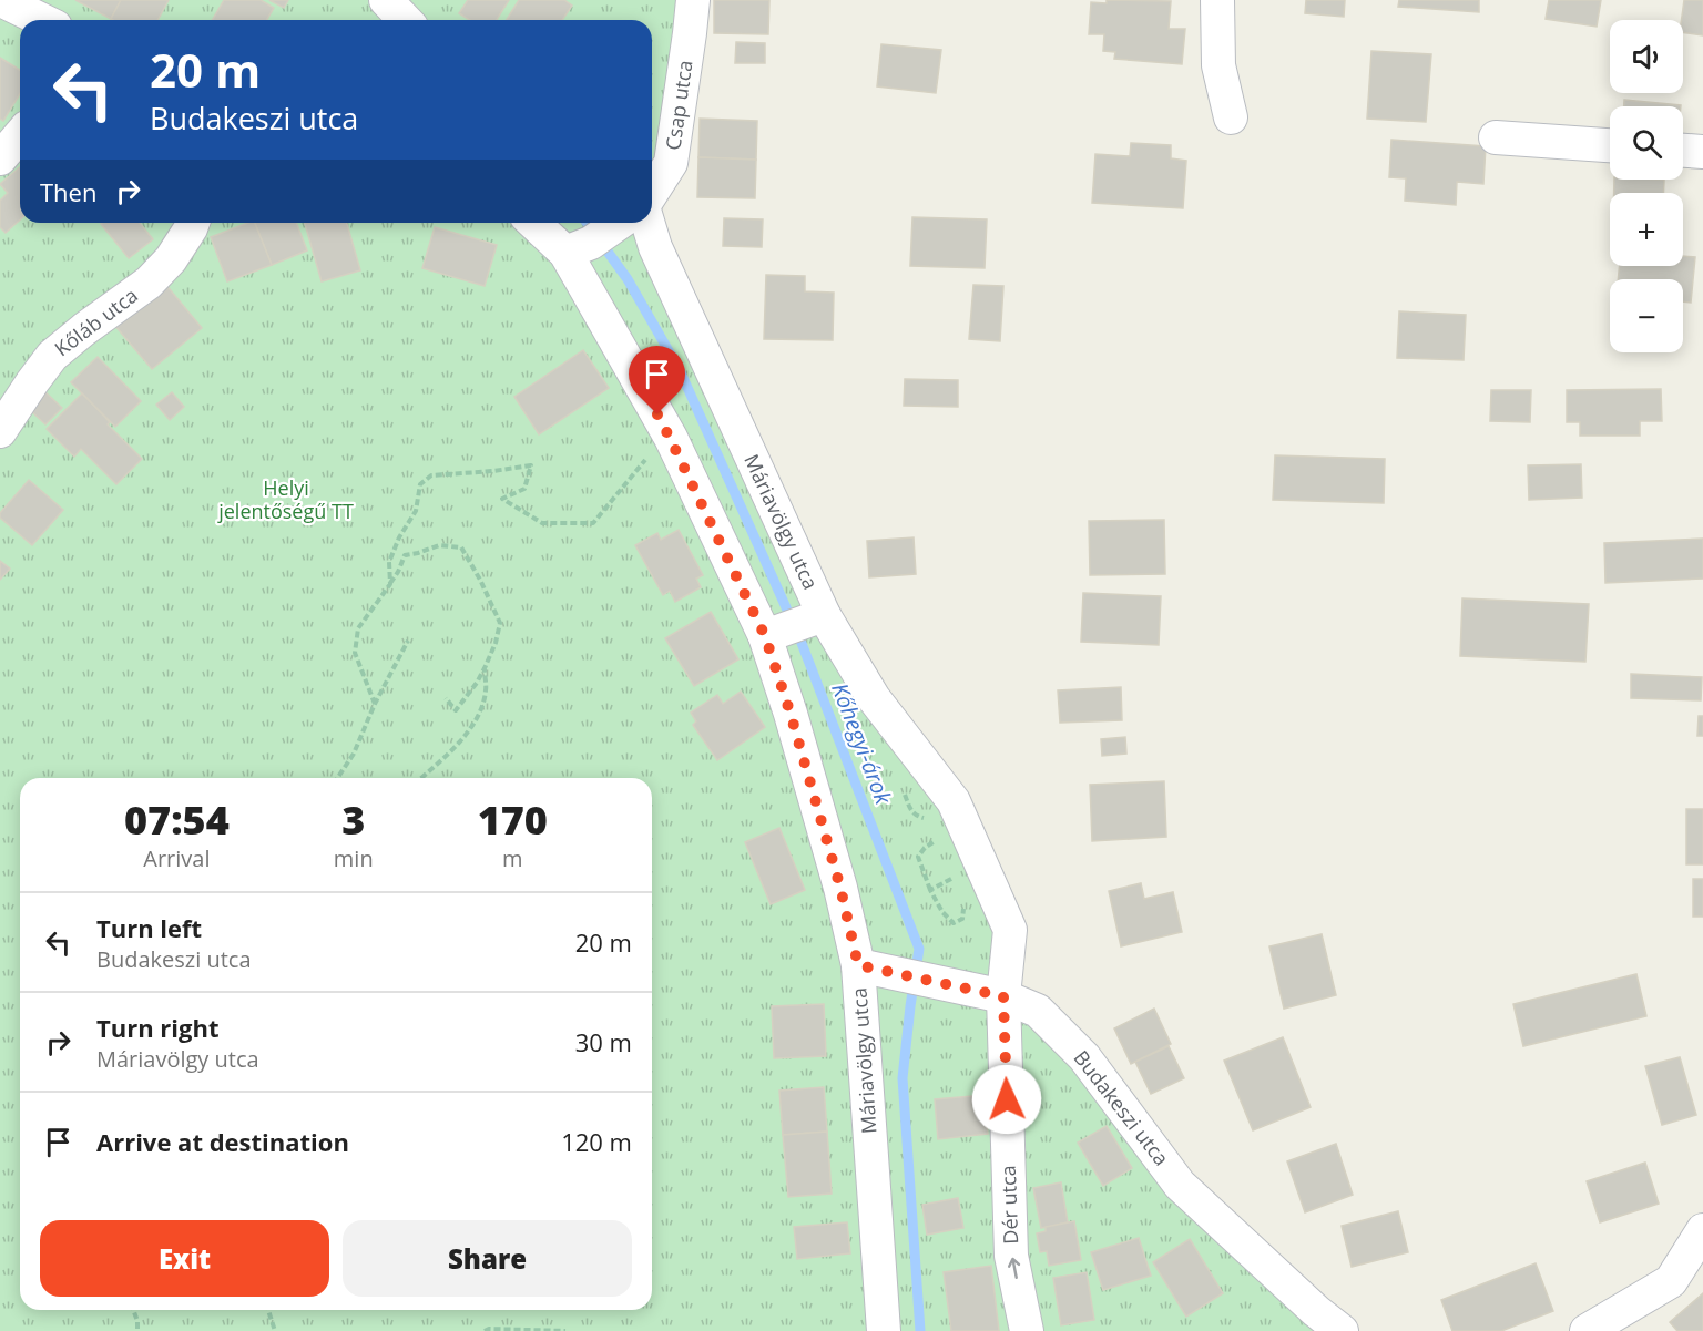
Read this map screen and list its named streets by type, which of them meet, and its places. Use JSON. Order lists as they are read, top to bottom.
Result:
{
  "streets": {
    "street": [
      "Csap utca",
      "Kőláb utca",
      "Máriavölgy utca",
      "Budakeszi utca",
      "Dér utca"
    ]
  },
  "crossings": [
    ["Csap utca", "Máriavölgy utca"],
    ["Máriavölgy utca", "Budakeszi utca"],
    ["Máriavölgy utca", "Dér utca"],
    ["Budakeszi utca", "Dér utca"]
  ],
  "one_way": ["Dér utca"],
  "water": ["Kőhegyi-árok"],
  "parks": ["Helyi jelentőségű TT"],
  "page": {
    "map_buttons": ["+", "−"],
    "turn": ["20 m", "Budakeszi utca"],
    "then": "Then",
    "eta": [
      "07:54",
      "Arrival",
      "3",
      "min",
      "170",
      "m"
    ],
    "list": [
      {
        "name": "Turn left",
        "note": "Budakeszi utca",
        "value": "20 m"
      },
      {
        "name": "Turn right",
        "note": "Máriavölgy utca",
        "value": "30 m"
      },
      {
        "name": "Arrive at destination",
        "value": "120 m"
      }
    ],
    "buttons": ["Exit", "Share"]
  }
}
